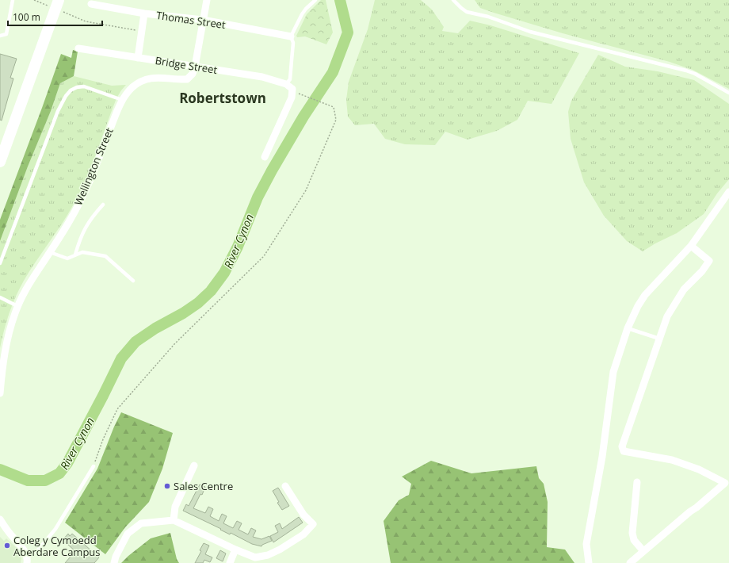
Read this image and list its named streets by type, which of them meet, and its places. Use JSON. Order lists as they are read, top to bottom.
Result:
{
  "streets": {
    "street": ["Thomas Street", "Bridge Street", "Wellington Street"]
  },
  "crossings": [
    ["Thomas Street", "Wellington Street"],
    ["Bridge Street", "Wellington Street"]
  ],
  "districts": ["Robertstown"],
  "water": ["River Cynon"],
  "places": ["Sales Centre", "Coleg y Cymoedd Aberdare Campus"],
  "scale_bar": "100 m"
}
